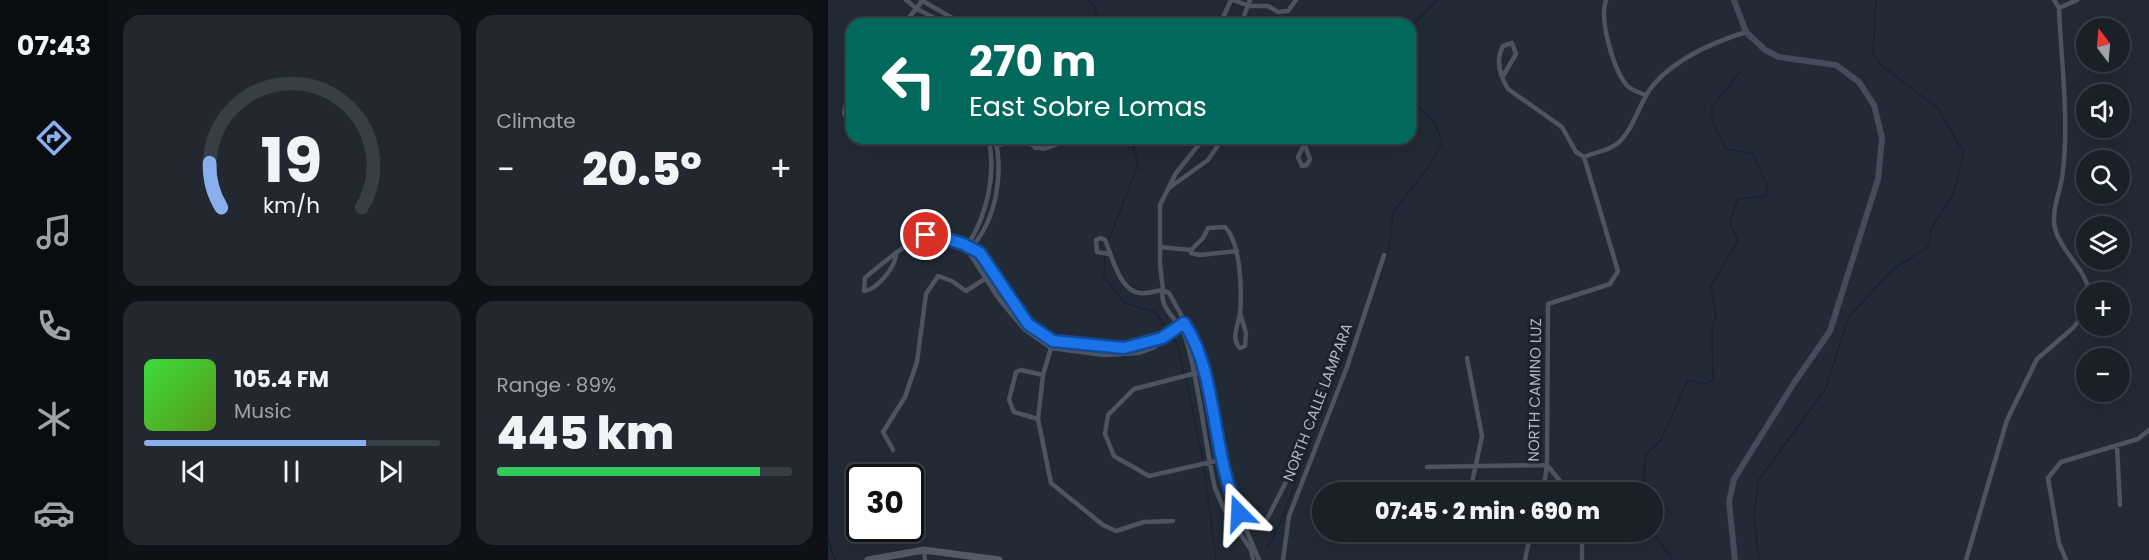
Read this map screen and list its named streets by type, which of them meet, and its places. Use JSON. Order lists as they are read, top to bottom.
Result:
{
  "streets": {
    "street": ["NORTH CAMINO LUZ", "NORTH CALLE LAMPARA"]
  },
  "north": "top",
  "page": {
    "tabs": "07:43",
    "tile": [
      "Climate",
      ["Range · 89%", "445 km"]
    ],
    "map_buttons": ["+", "−"],
    "turn": ["270 m", "East Sobre Lomas"],
    "heat": ["−", "20.5°", "+"],
    "song": ["105.4 FM", "Music"],
    "limit": "30",
    "trip": "07:45 · 2 min · 690 m",
    "gauge": ["19", "km/h"]
  }
}
